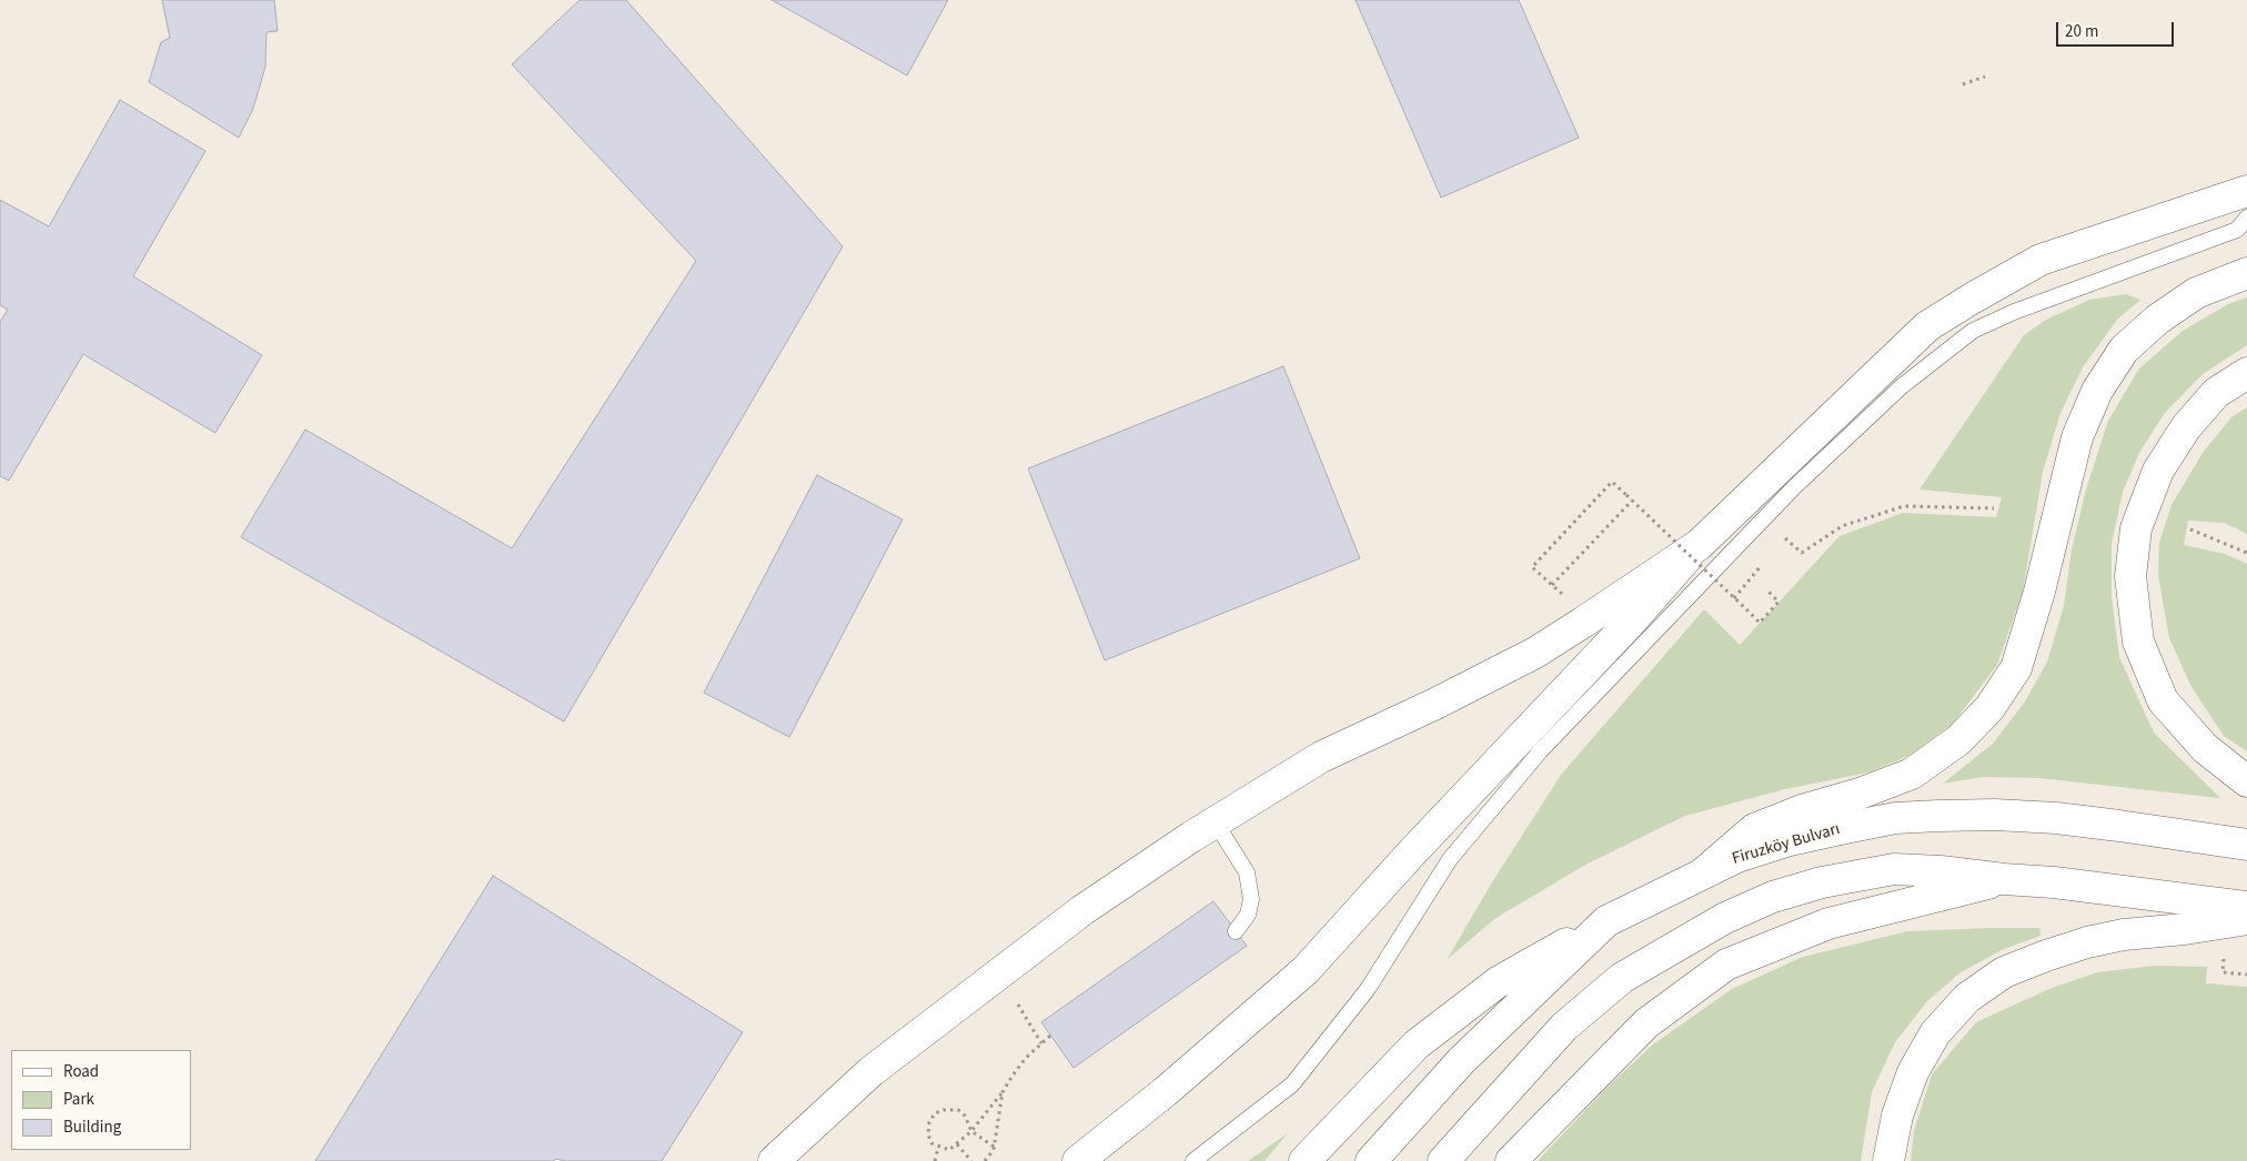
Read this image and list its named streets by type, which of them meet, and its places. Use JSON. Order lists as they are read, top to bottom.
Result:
{
  "streets": {
    "main road": ["Firuzköy Bulvarı"]
  },
  "legend": ["Road", "Park", "Building"],
  "scale_bar": "20 m"
}
